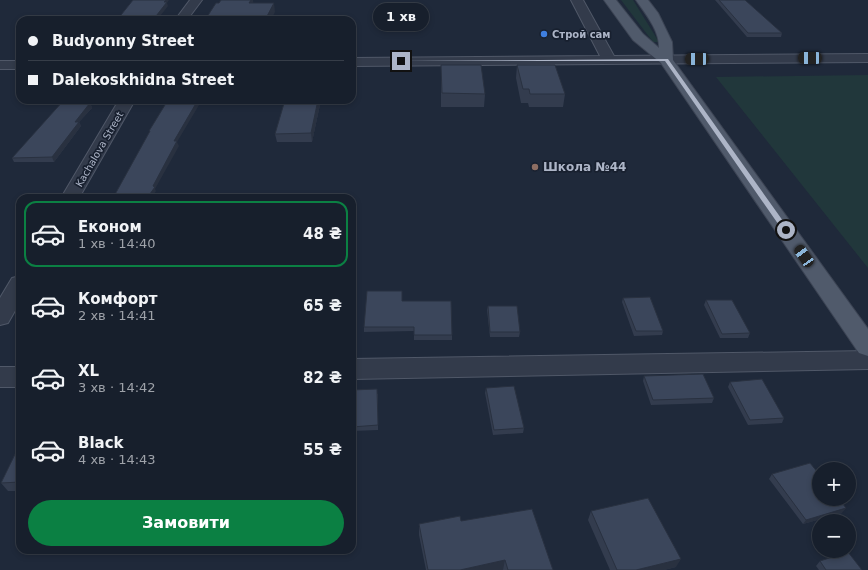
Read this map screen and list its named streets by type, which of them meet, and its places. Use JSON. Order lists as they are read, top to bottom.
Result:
{
  "streets": {
    "street": ["Kachalova Street"]
  },
  "places": ["Строй сам", "Школа №44"],
  "page": {
    "bubble": "1 хв",
    "banner": ["Budyonny Street", "Dalekoskhidna Street"],
    "list": [
      {
        "name": "Економ",
        "note": "1 хв · 14:40",
        "value": "48 ₴"
      },
      {
        "name": "Комфорт",
        "note": "2 хв · 14:41",
        "value": "65 ₴"
      },
      {
        "name": "XL",
        "note": "3 хв · 14:42",
        "value": "82 ₴"
      },
      {
        "name": "Black",
        "note": "4 хв · 14:43",
        "value": "55 ₴"
      }
    ],
    "map_buttons": ["+", "−"],
    "buttons": "Замовити"
  }
}
